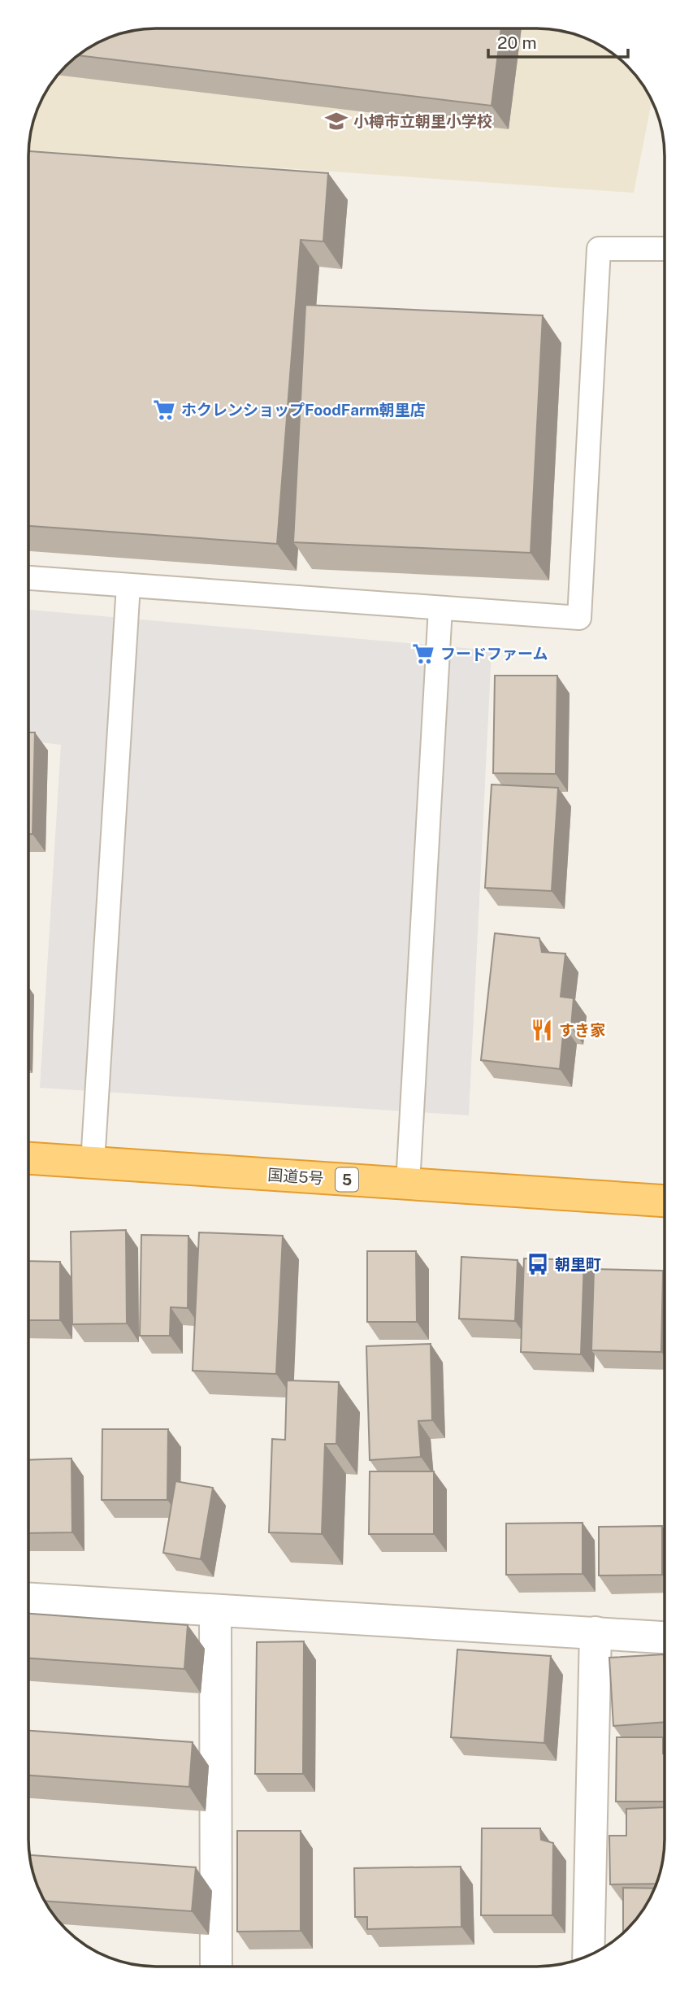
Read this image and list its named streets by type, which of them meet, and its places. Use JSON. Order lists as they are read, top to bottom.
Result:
{
  "streets": {
    "highway": ["国道5号", "5"]
  },
  "places": {
    "school or university": ["小樽市立朝里小学校"],
    "supermarket": ["ホクレンショップFoodFarm朝里店", "フードファーム"],
    "restaurant": ["すき家"],
    "bus stop": ["朝里町"]
  },
  "scale_bar": "20 m"
}
